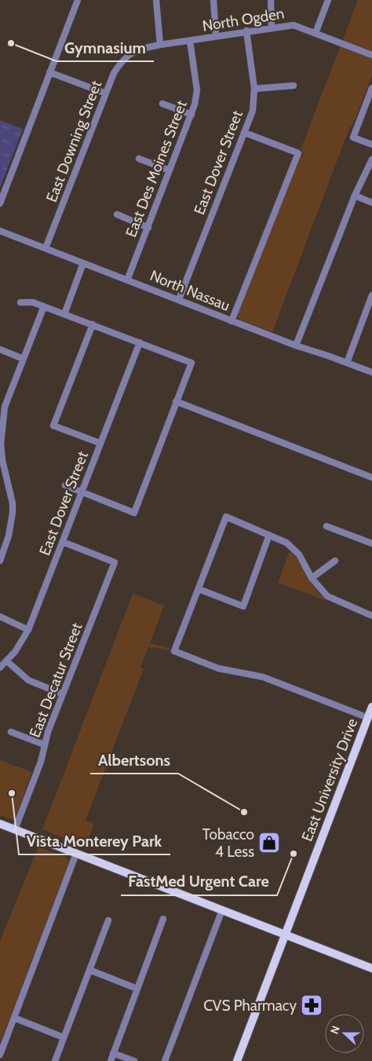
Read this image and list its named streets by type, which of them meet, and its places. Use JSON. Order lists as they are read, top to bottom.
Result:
{
  "streets": {
    "main road": ["East University Drive"],
    "street": [
      "North Ogden",
      "East Downing Street",
      "East Dover Street",
      "East Des Moines Street",
      "North Nassau",
      "East Decatur Street"
    ]
  },
  "crossings": [
    ["North Ogden", "East Downing Street"],
    ["North Ogden", "East Dover Street"],
    ["North Ogden", "East Des Moines Street"],
    ["East Downing Street", "North Nassau"],
    ["East Dover Street", "North Nassau"],
    ["East Dover Street", "East Decatur Street"],
    ["East Des Moines Street", "North Nassau"]
  ],
  "places": {
    "other": [
      "Gymnasium",
      "Vista Monterey Park",
      "Albertsons",
      "FastMed Urgent Care"
    ],
    "shop": ["Tobacco 4 Less"],
    "pharmacy": ["CVS Pharmacy"]
  },
  "north": "left"
}
